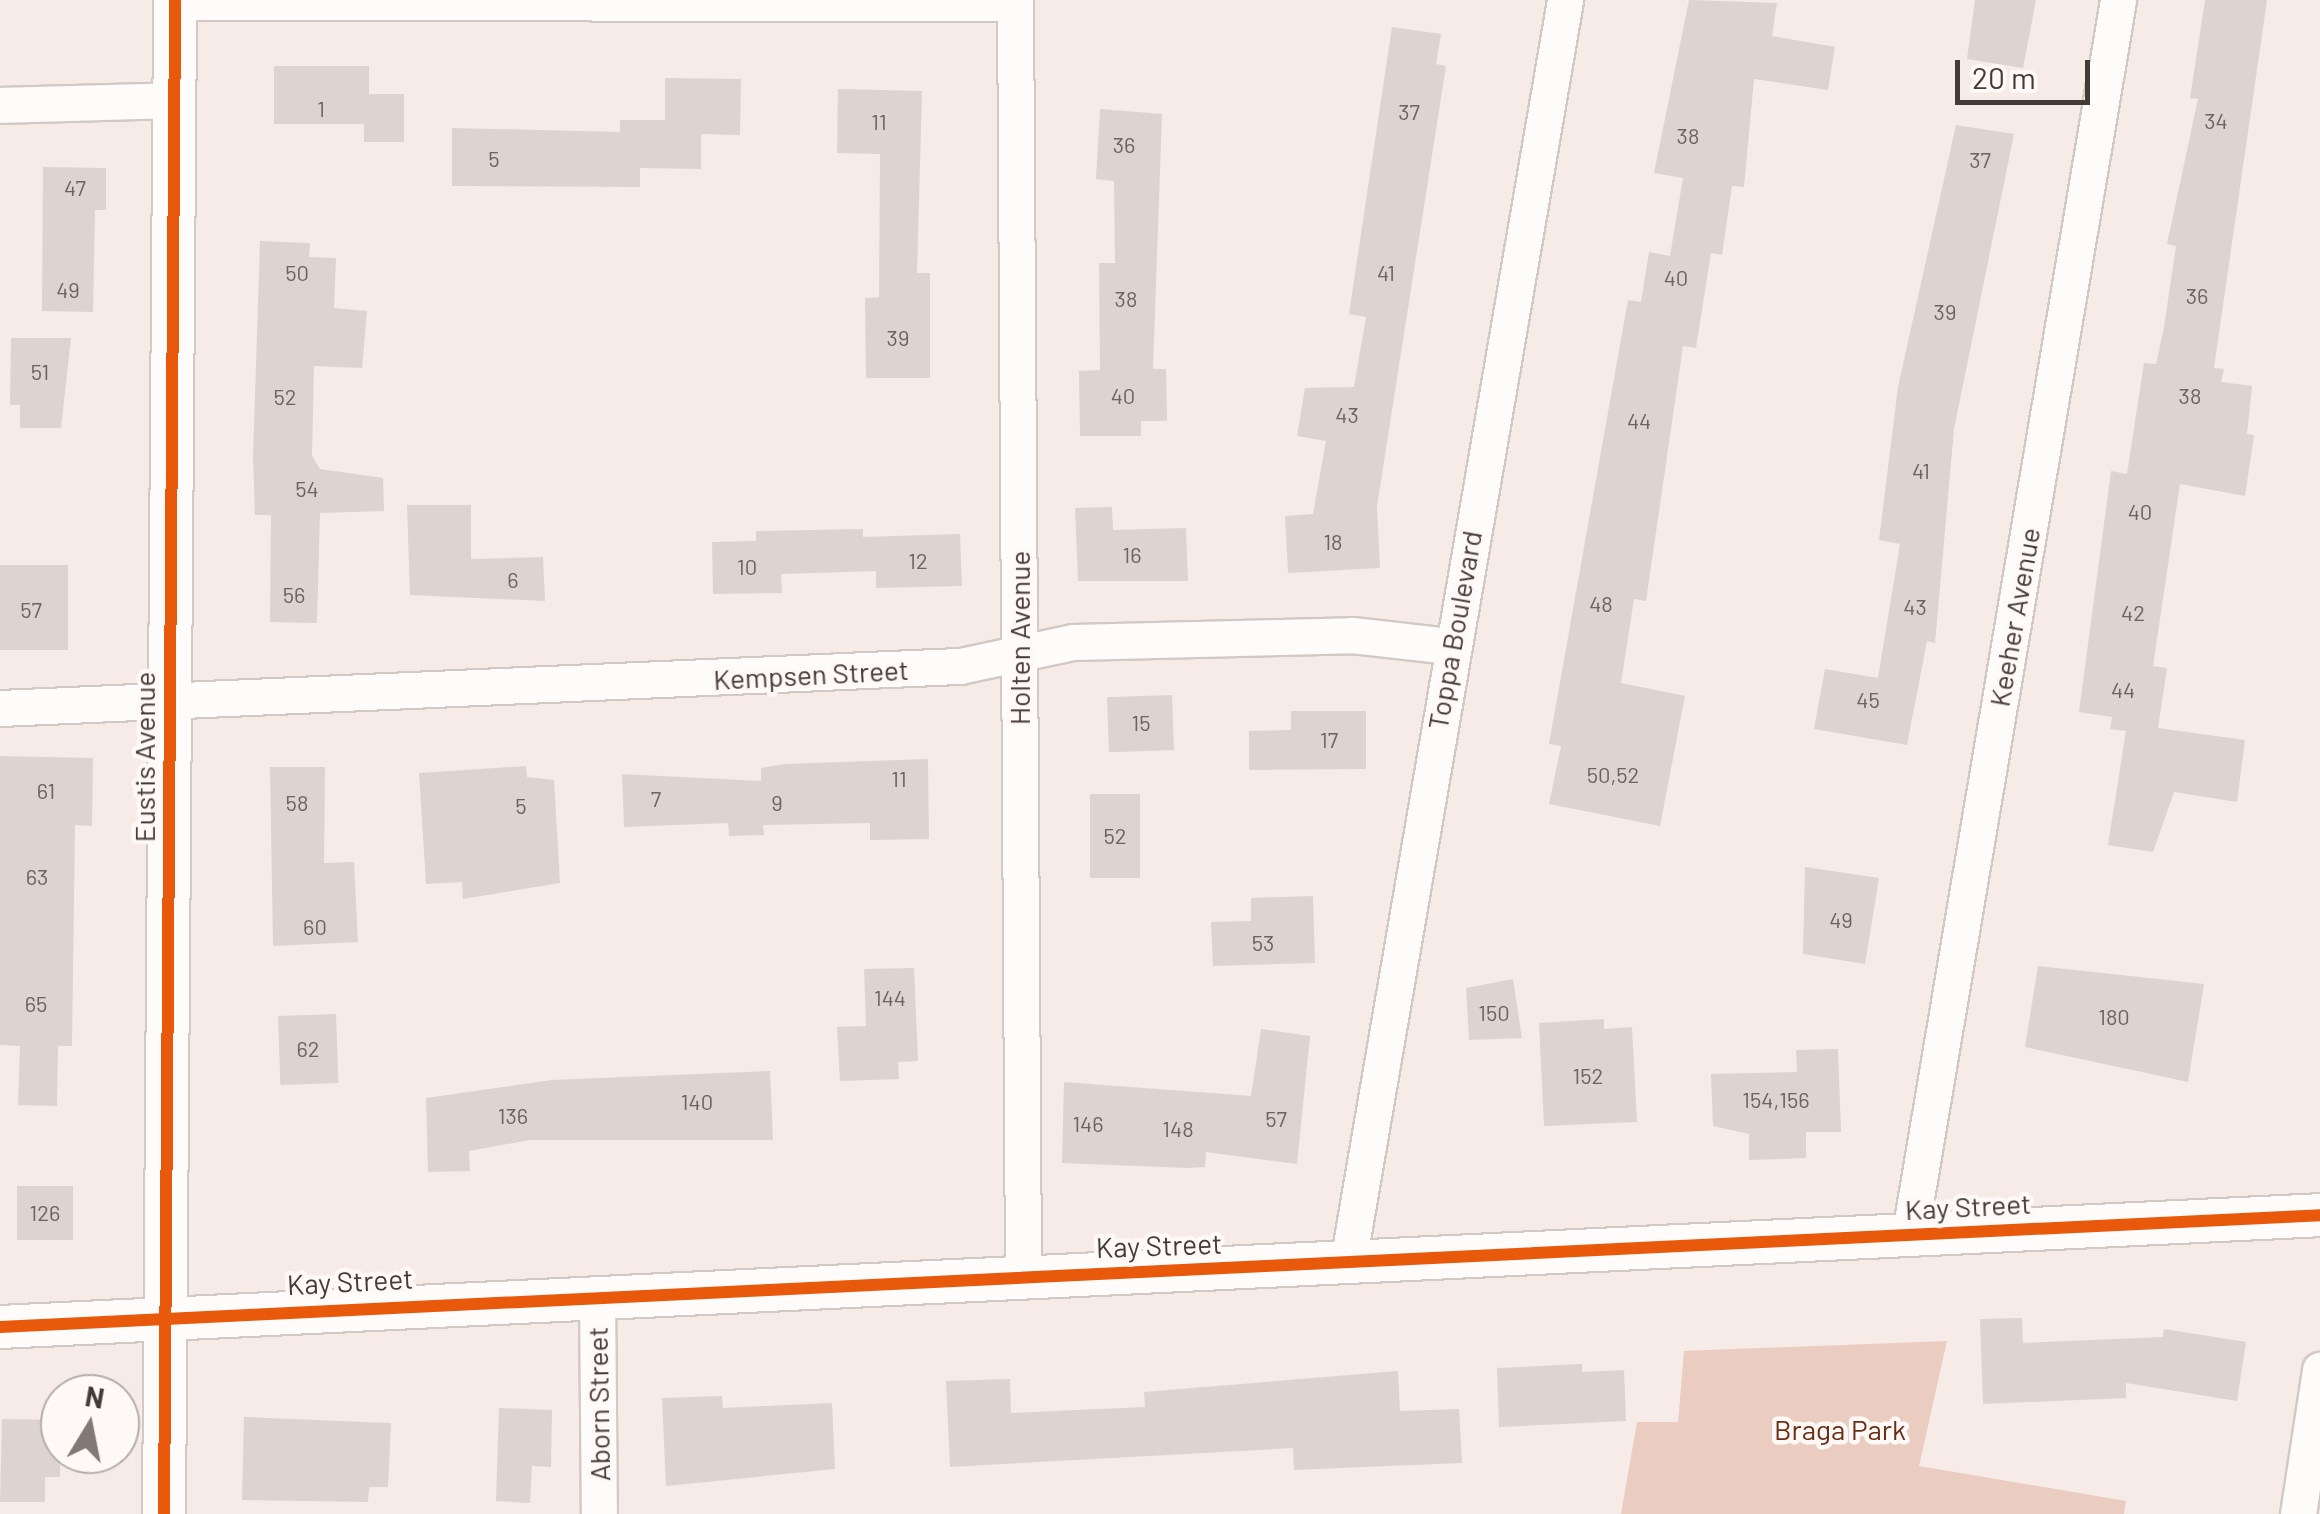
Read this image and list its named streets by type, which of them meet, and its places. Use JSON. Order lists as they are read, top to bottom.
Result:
{
  "streets": {
    "street": [
      "Keeher Avenue",
      "Toppa Boulevard",
      "Holten Avenue",
      "Kempsen Street",
      "Eustis Avenue",
      "Kay Street",
      "Aborn Street"
    ]
  },
  "crossings": [
    ["Keeher Avenue", "Kay Street"],
    ["Toppa Boulevard", "Kempsen Street"],
    ["Toppa Boulevard", "Kay Street"],
    ["Holten Avenue", "Kempsen Street"],
    ["Holten Avenue", "Kay Street"],
    ["Kempsen Street", "Eustis Avenue"],
    ["Eustis Avenue", "Kay Street"],
    ["Kay Street", "Aborn Street"]
  ],
  "parks": ["Braga Park"],
  "house_numbers": [
    "1",
    "37",
    "34",
    "11",
    "38",
    "36",
    "5",
    "37",
    "47",
    "50",
    "41",
    "40",
    "49",
    "36",
    "38",
    "39",
    "39",
    "51",
    "40",
    "38",
    "52",
    "43",
    "44",
    "41",
    "54",
    "40",
    "18",
    "16",
    "12",
    "10",
    "6",
    "56",
    "48",
    "43",
    "57",
    "42",
    "44",
    "45",
    "15",
    "17",
    "50,52",
    "11",
    "61",
    "7",
    "58",
    "9",
    "5",
    "52",
    "63",
    "49",
    "60",
    "53",
    "144",
    "65",
    "150",
    "180",
    "62",
    "152",
    "154,156",
    "140",
    "136",
    "57",
    "146",
    "148",
    "126"
  ],
  "scale_bar": "20 m",
  "north": "top"
}
